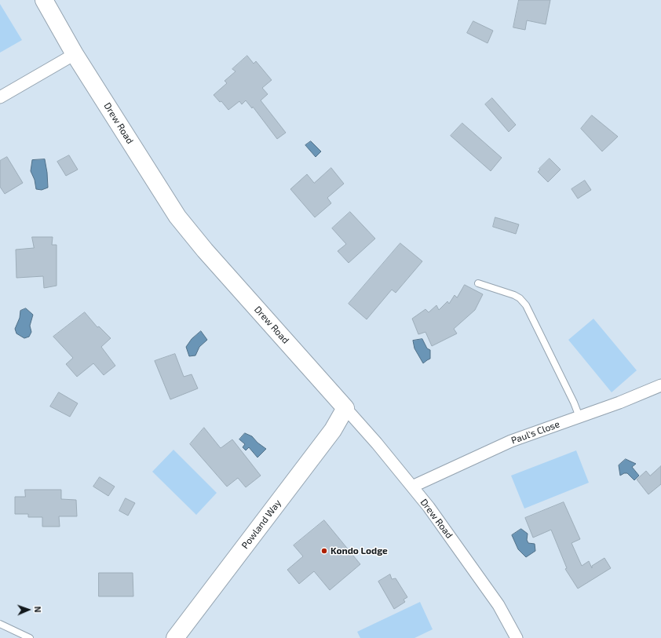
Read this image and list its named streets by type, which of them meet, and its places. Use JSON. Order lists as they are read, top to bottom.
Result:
{
  "streets": {
    "street": ["Drew Road", "Paul's Close", "Powland Way"]
  },
  "crossings": [
    ["Drew Road", "Paul's Close"],
    ["Drew Road", "Powland Way"]
  ],
  "places": ["Kondo Lodge"],
  "north": "right"
}
